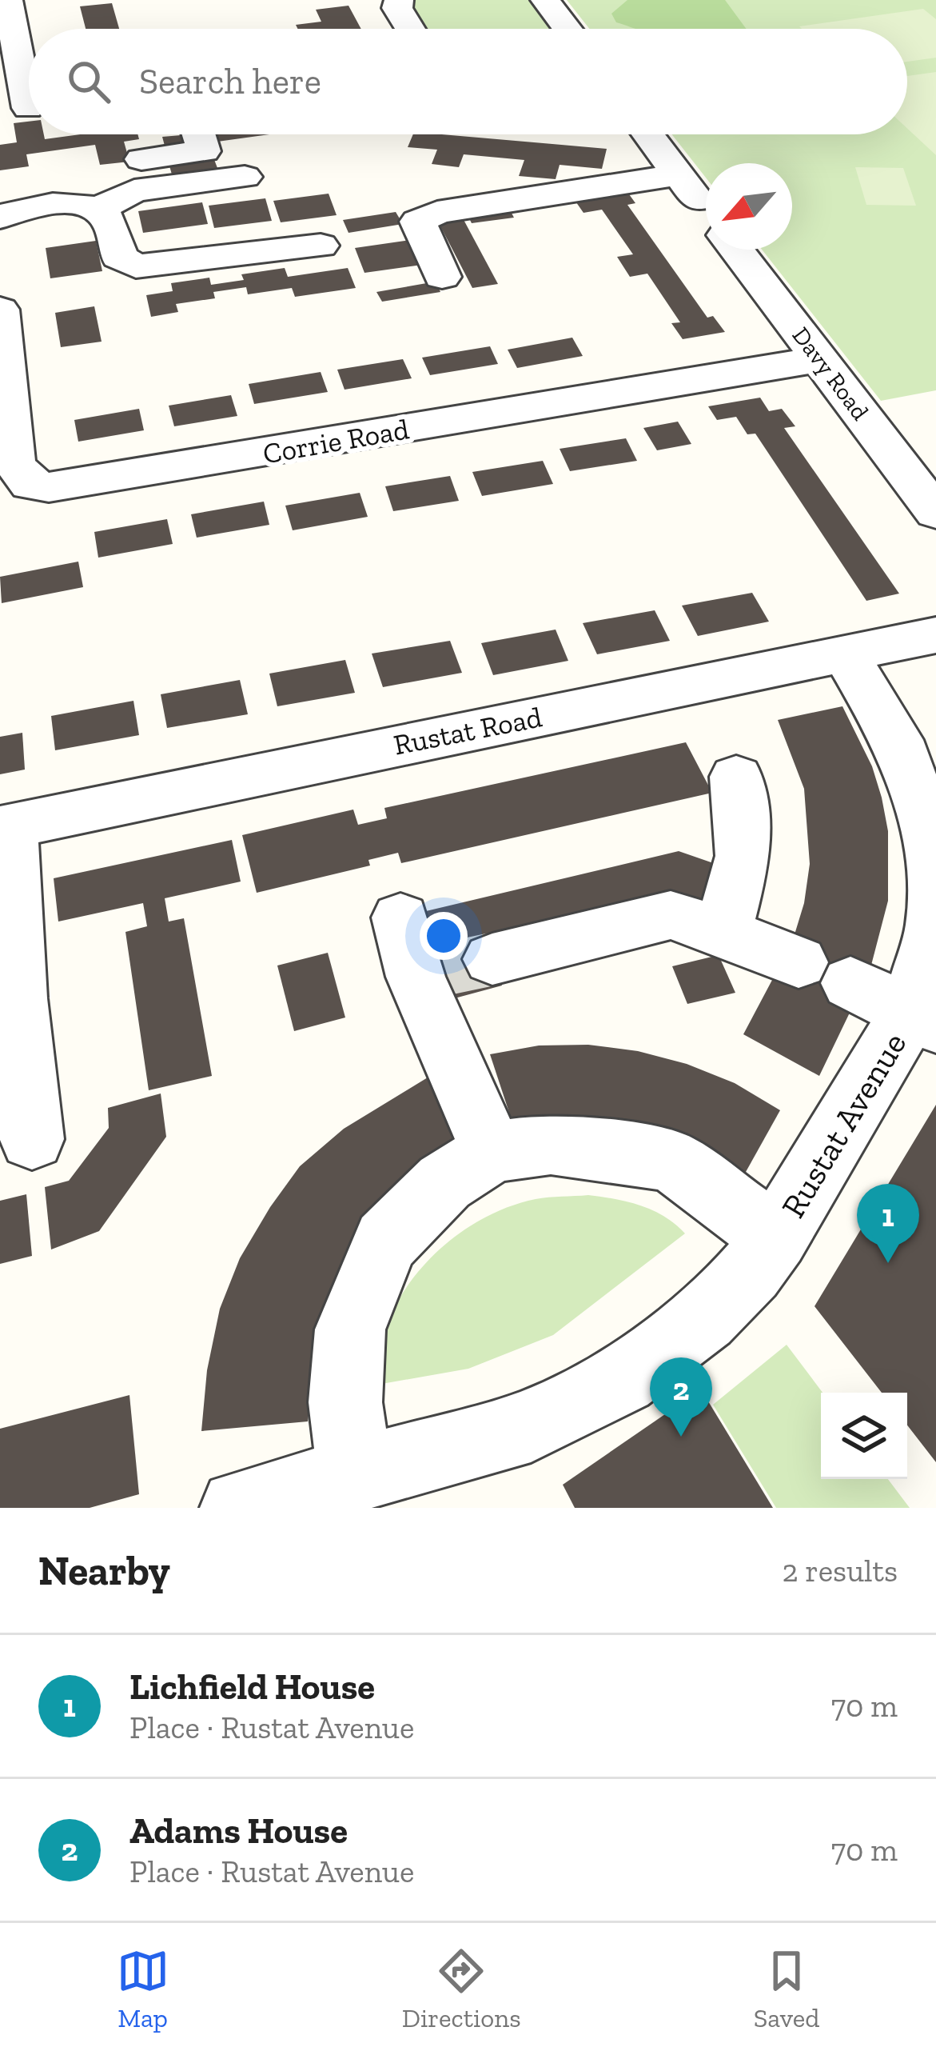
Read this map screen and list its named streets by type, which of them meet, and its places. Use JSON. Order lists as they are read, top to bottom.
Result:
{
  "streets": {
    "street": [
      "Davy Road",
      "Corrie Road",
      "Rustat Road",
      "Rustat Avenue"
    ]
  },
  "crossings": [
    ["Davy Road", "Corrie Road"],
    ["Rustat Road", "Rustat Avenue"]
  ],
  "north": "bottom left",
  "page": {
    "search": "Search here",
    "pins": ["1", "2"],
    "heading": ["Nearby", "2 results"],
    "list": [
      {
        "mark": "1",
        "name": "Lichfield House",
        "note": "Place · Rustat Avenue",
        "value": "70 m"
      },
      {
        "mark": "2",
        "name": "Adams House",
        "note": "Place · Rustat Avenue",
        "value": "70 m"
      }
    ],
    "nav": ["Map", "Directions", "Saved"]
  }
}
